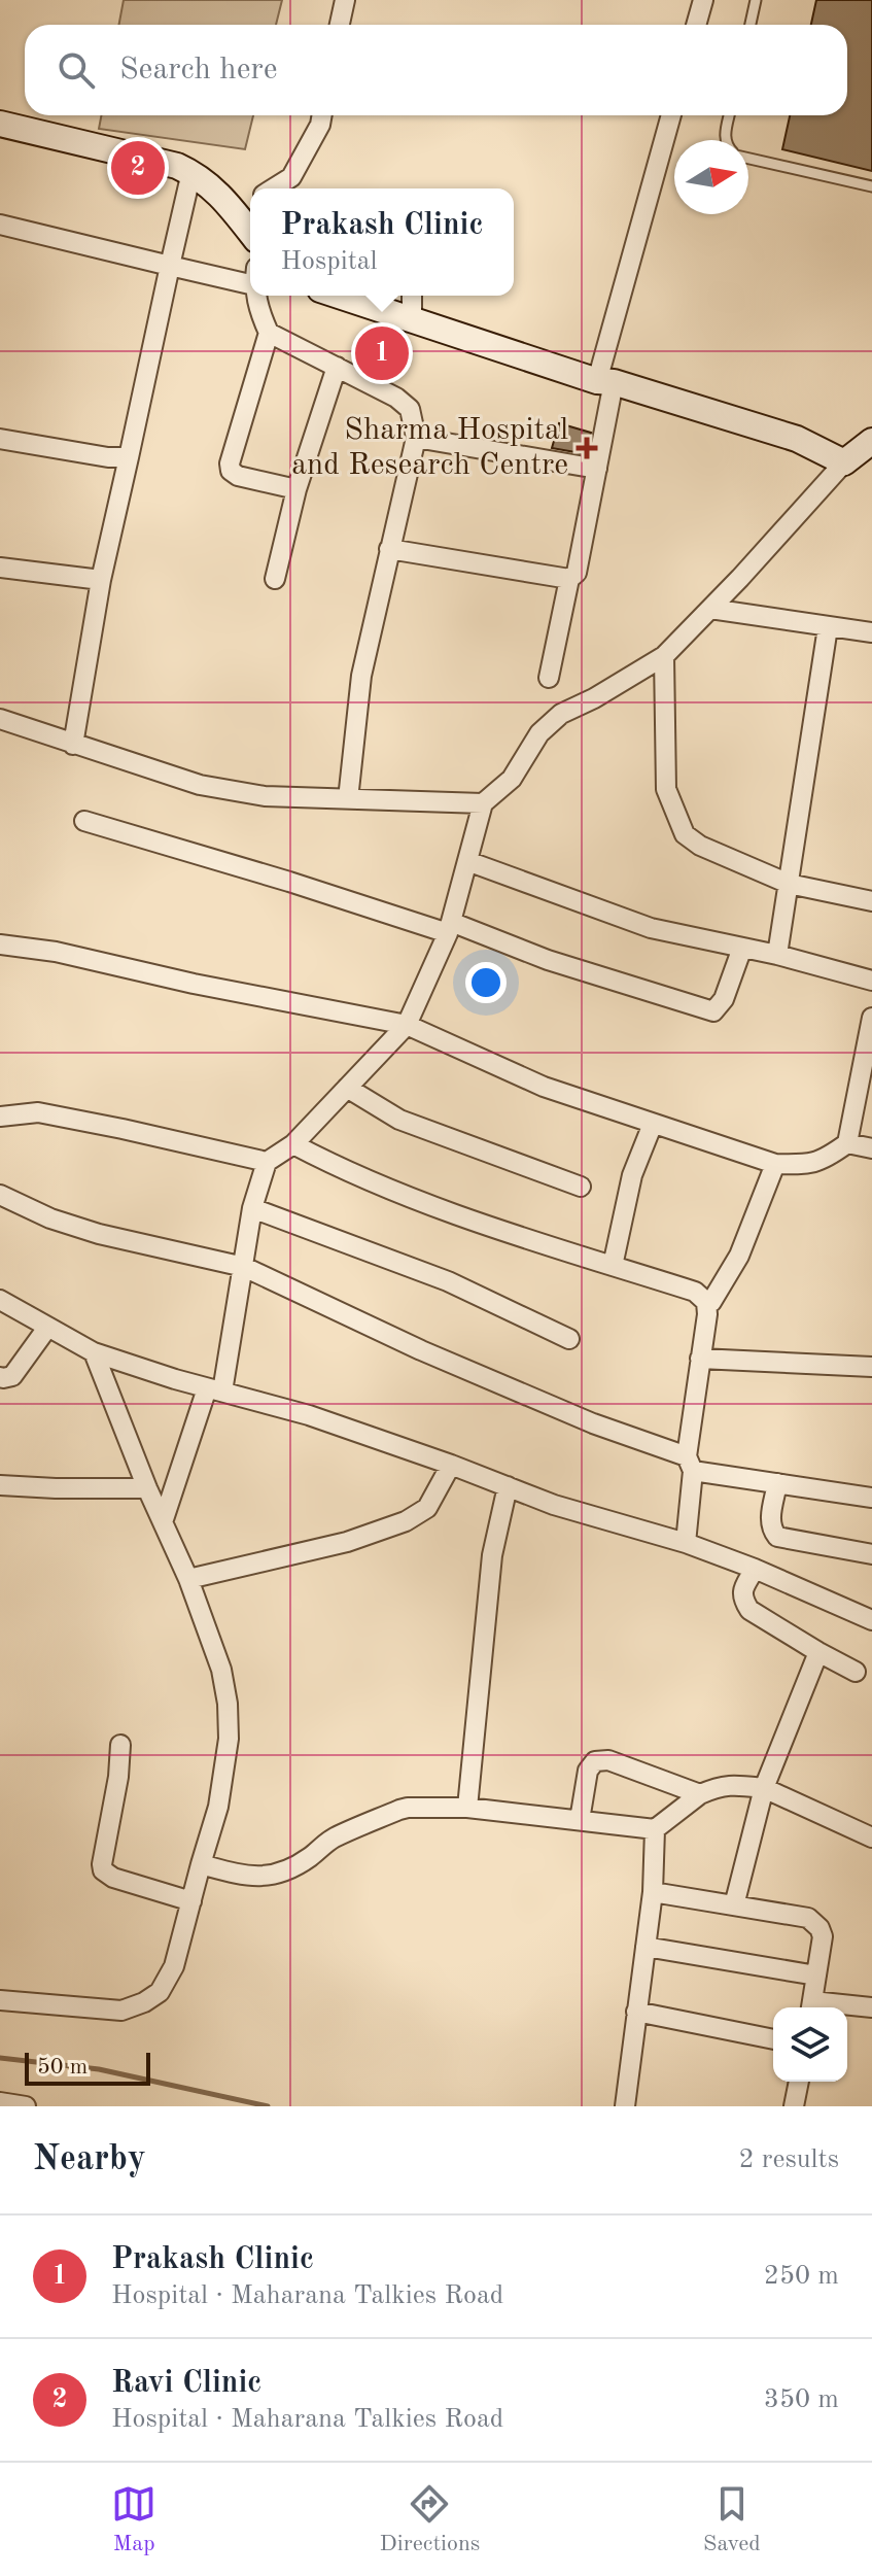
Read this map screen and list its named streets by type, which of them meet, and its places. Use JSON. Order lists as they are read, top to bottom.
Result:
{
  "places": {
    "health": ["Sharma Hospital and Research Centre"]
  },
  "scale_bar": "50 m",
  "north": "right",
  "page": {
    "search": "Search here",
    "pins": ["2", "1"],
    "popup": ["Prakash Clinic", "Hospital"],
    "scale": "50 m",
    "heading": ["Nearby", "2 results"],
    "list": [
      {
        "mark": "1",
        "name": "Prakash Clinic",
        "note": "Hospital · Maharana Talkies Road",
        "value": "250 m"
      },
      {
        "mark": "2",
        "name": "Ravi Clinic",
        "note": "Hospital · Maharana Talkies Road",
        "value": "350 m"
      }
    ],
    "nav": ["Map", "Directions", "Saved"]
  }
}
